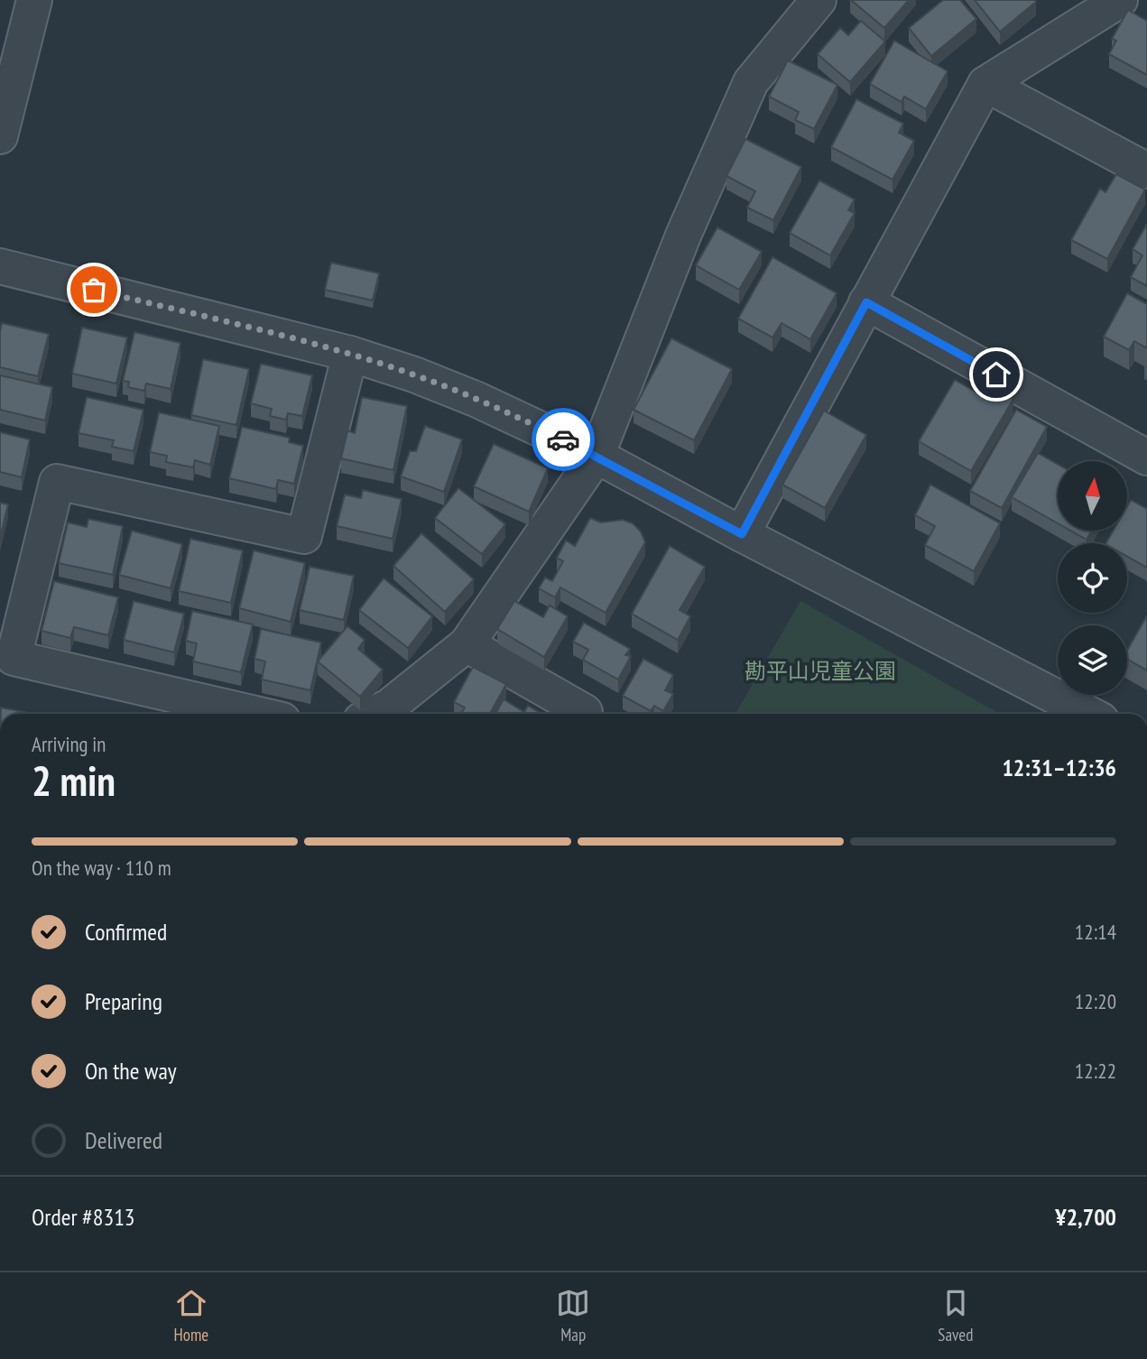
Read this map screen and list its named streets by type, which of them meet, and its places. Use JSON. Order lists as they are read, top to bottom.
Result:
{
  "parks": ["勘平山児童公園"],
  "north": "top",
  "page": {
    "heading": ["2 min", "Arriving in", "12:31–12:36"],
    "panel": ["Order #8313", "¥2,700"],
    "bar": "On the way · 110 m",
    "list": [
      ["Confirmed", "12:14"],
      ["Preparing", "12:20"],
      ["On the way", "12:22"],
      "Delivered"
    ],
    "tabs": ["Home", "Map", "Saved"]
  }
}
